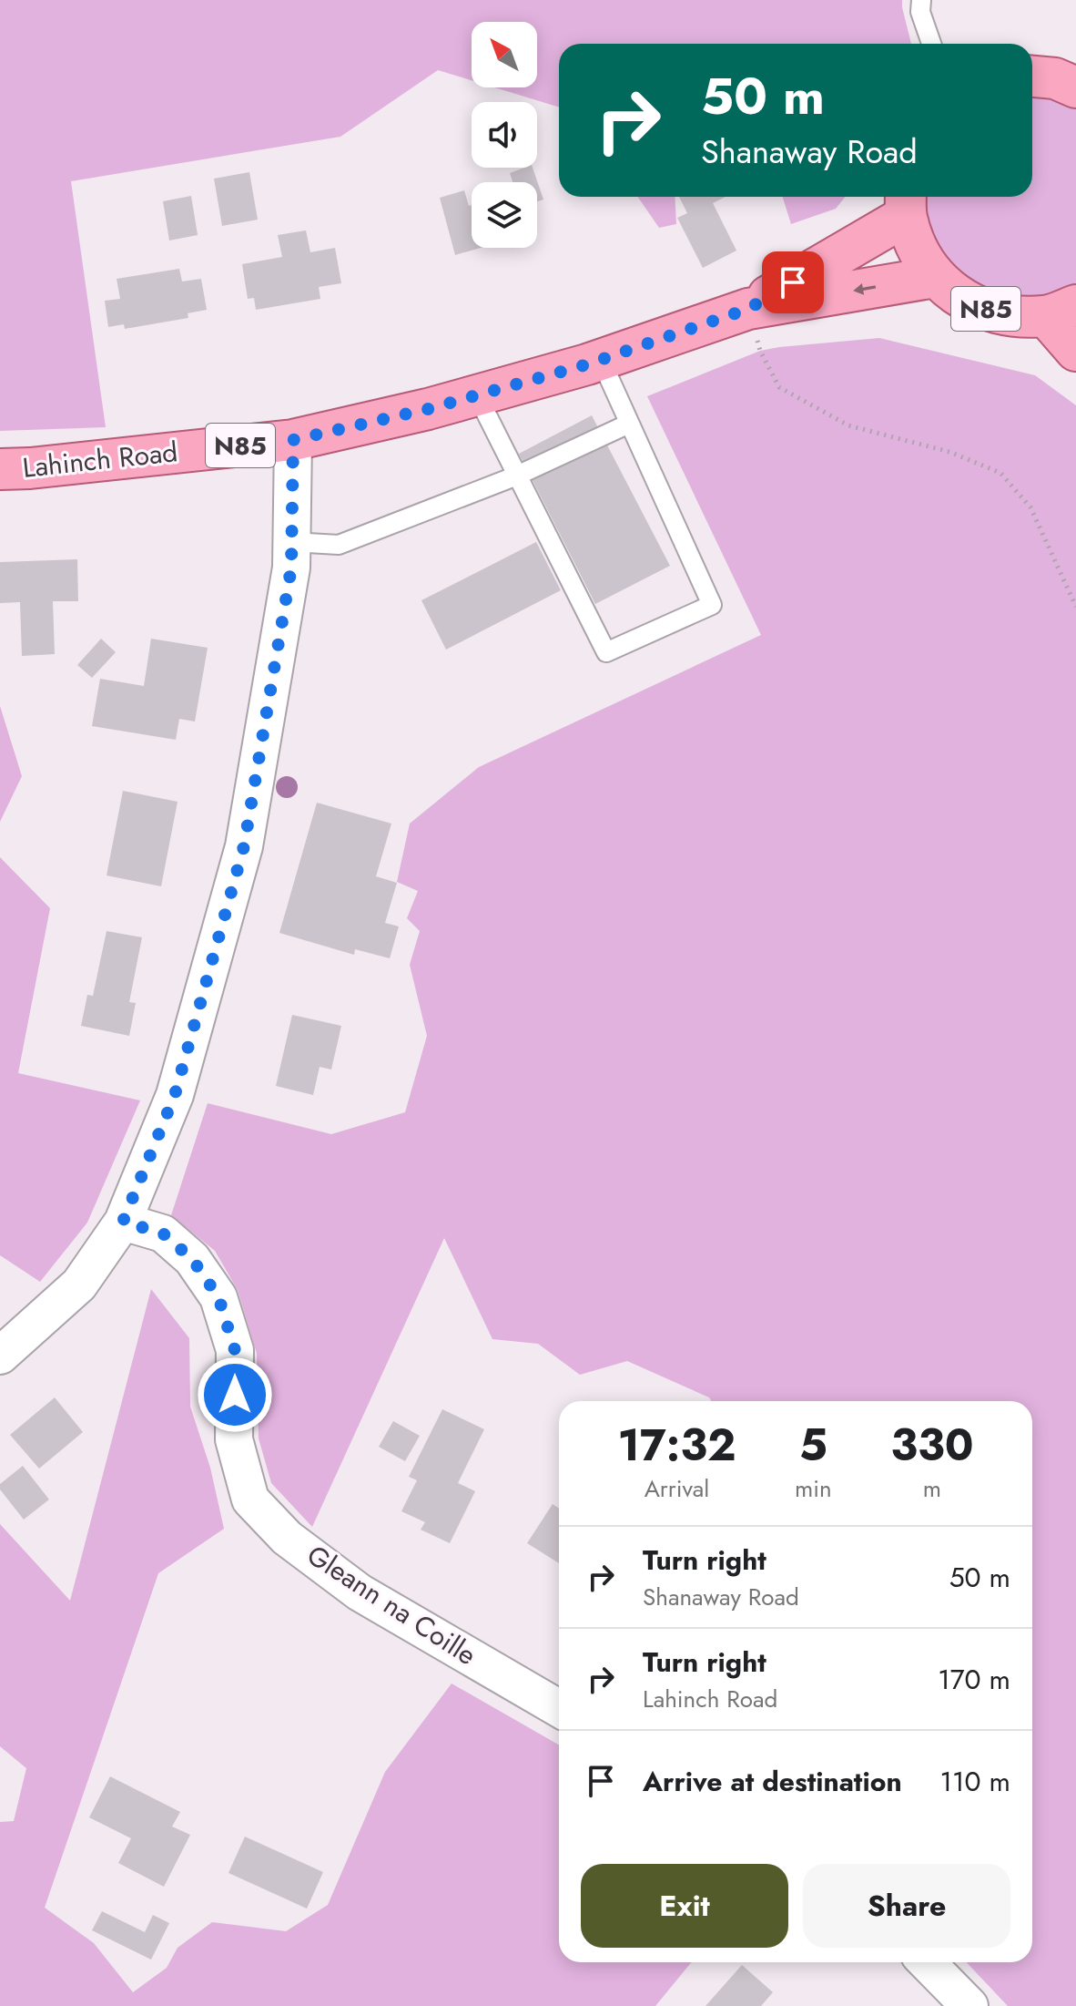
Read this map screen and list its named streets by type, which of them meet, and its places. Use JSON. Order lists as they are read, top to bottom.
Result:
{
  "streets": {
    "main road": ["N85", "Lahinch Road"],
    "street": ["Gleann na Coille"]
  },
  "crossings": [
    ["N85", "Lahinch Road"]
  ],
  "north": "top left",
  "page": {
    "turn": ["50 m", "Shanaway Road"],
    "eta": [
      "17:32",
      "Arrival",
      "5",
      "min",
      "330",
      "m"
    ],
    "list": [
      {
        "name": "Turn right",
        "note": "Shanaway Road",
        "value": "50 m"
      },
      {
        "name": "Turn right",
        "note": "Lahinch Road",
        "value": "170 m"
      },
      {
        "name": "Arrive at destination",
        "value": "110 m"
      }
    ],
    "buttons": ["Exit", "Share"]
  }
}
